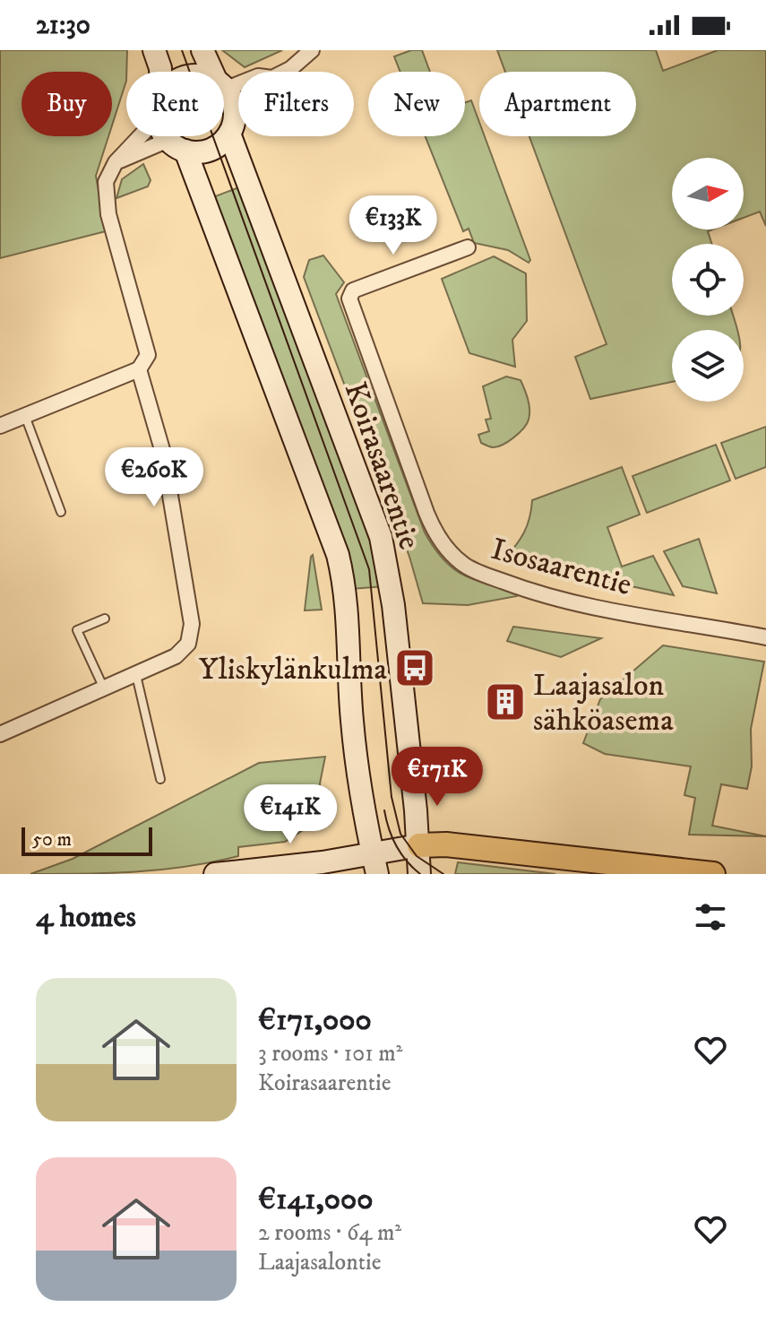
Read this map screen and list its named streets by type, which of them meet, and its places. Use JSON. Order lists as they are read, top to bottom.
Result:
{
  "streets": {
    "main road": ["Koirasaarentie"],
    "street": ["Isosaarentie"]
  },
  "places": {
    "bus stop": ["Yliskylänkulma"],
    "building": ["Laajasalon sähköasema"]
  },
  "scale_bar": "50 m",
  "north": "right",
  "page": {
    "status": "21:30",
    "chip": [
      "Buy",
      "Rent",
      "Filters",
      "New",
      "Apartment"
    ],
    "price": [
      "€133K",
      "€260K",
      "€171K",
      "€141K"
    ],
    "scale": "50 m",
    "heading": "4 homes",
    "list": [
      {
        "name": "€171,000",
        "note": "3 rooms · 101 m² · Koirasaarentie"
      },
      {
        "name": "€141,000",
        "note": "2 rooms · 64 m² · Laajasalontie"
      }
    ]
  }
}
